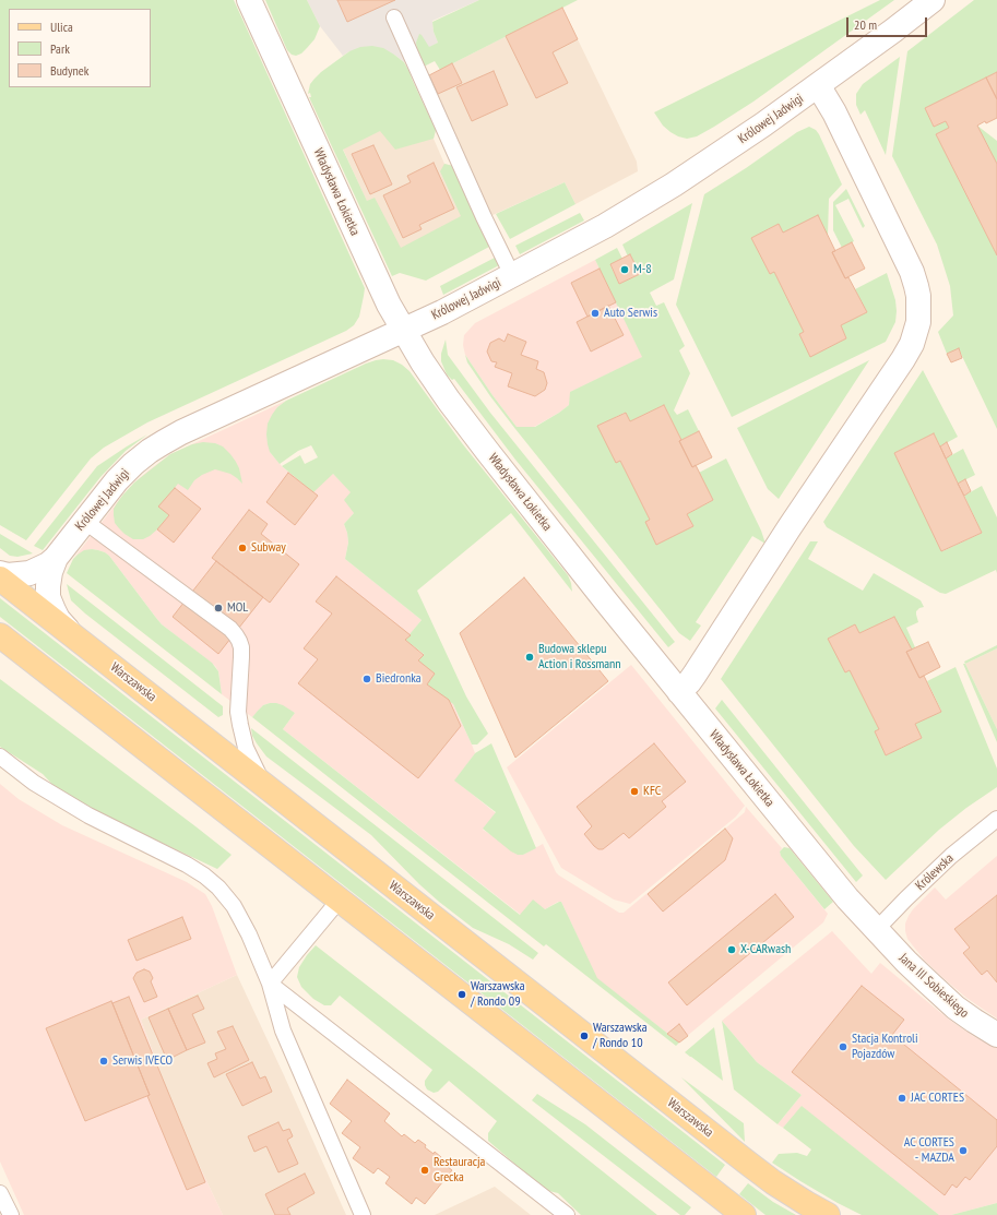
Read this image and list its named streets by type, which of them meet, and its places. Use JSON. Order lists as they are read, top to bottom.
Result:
{
  "streets": {
    "main road": ["Warszawska"],
    "street": ["Królowej Jadwigi", "Władysława Łokietka", "Jana III Sobieskiego"],
    "lane": ["Królewska"]
  },
  "crossings": [
    ["Królowej Jadwigi", "Władysława Łokietka"],
    ["Władysława Łokietka", "Królewska"],
    ["Władysława Łokietka", "Jana III Sobieskiego"],
    ["Królewska", "Jana III Sobieskiego"]
  ],
  "places": [
    "M-8",
    "Auto Serwis",
    "Subway",
    "MOL",
    "Budowa sklepu Action i Rossmann",
    "Biedronka",
    "KFC",
    "X-CARwash",
    "Warszawska / Rondo 09",
    "Warszawska / Rondo 10",
    "Stacja Kontroli Pojazdów",
    "Serwis IVECO",
    "JAC CORTES",
    "AC CORTES - MAZDA",
    "Restauracja Grecka"
  ],
  "legend": ["Ulica", "Park", "Budynek"],
  "scale_bar": "20 m"
}
